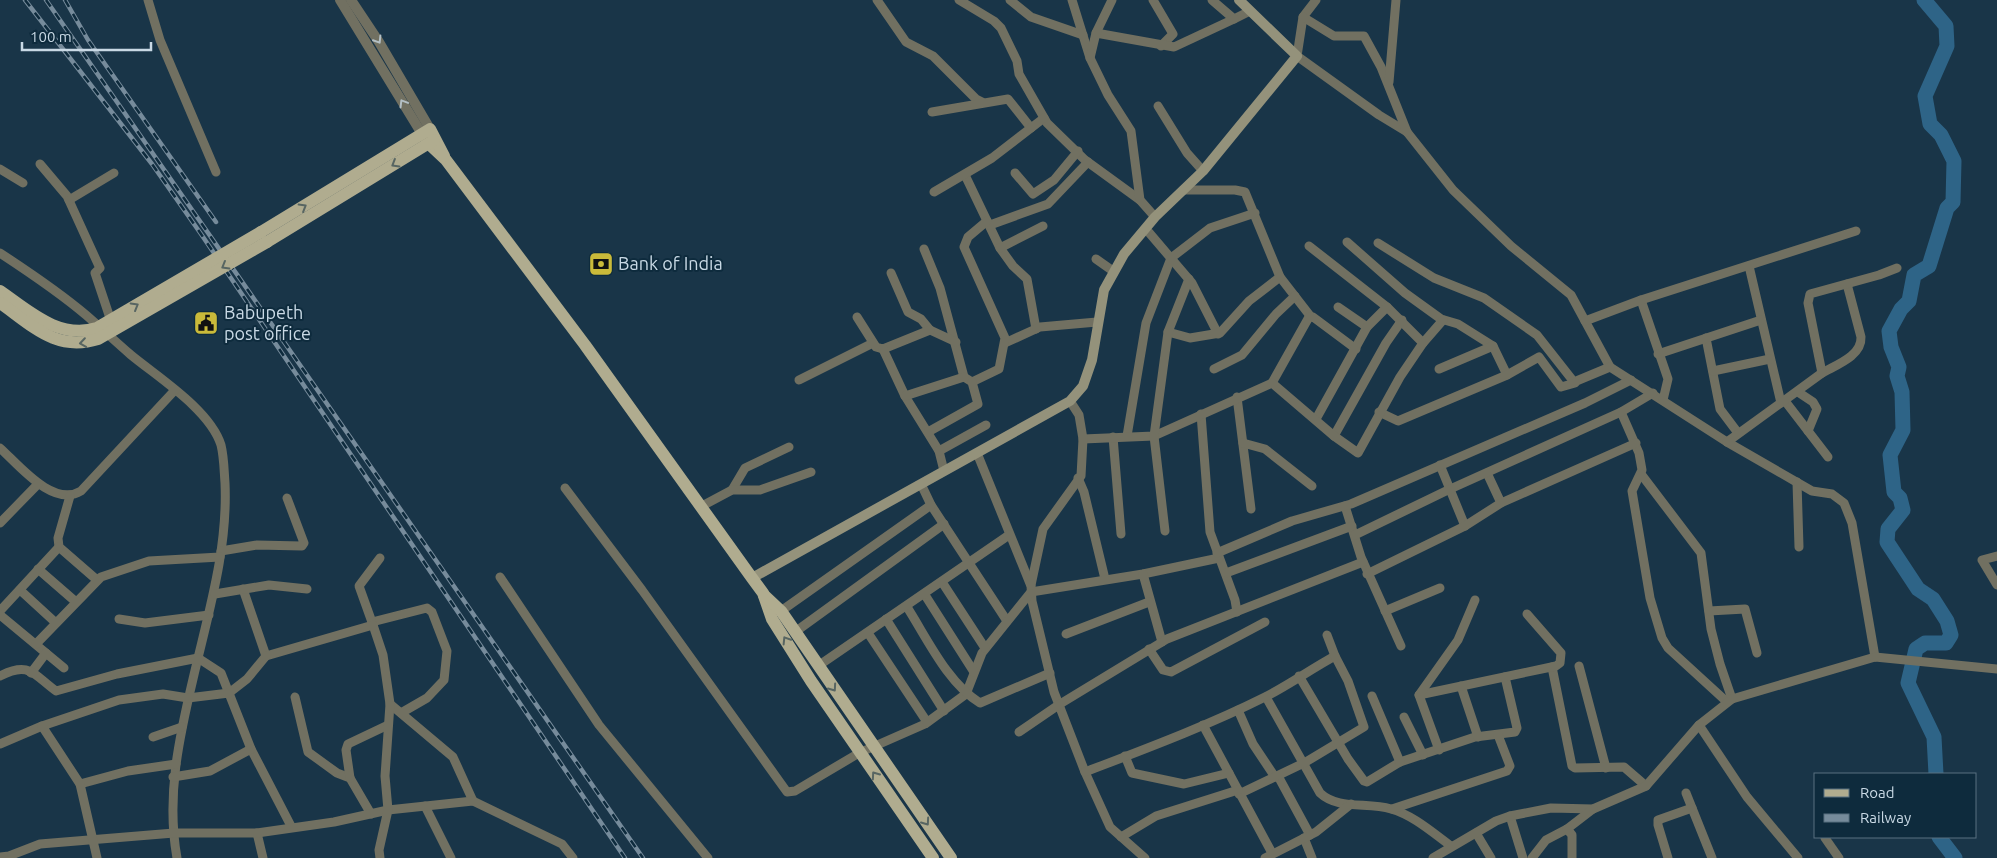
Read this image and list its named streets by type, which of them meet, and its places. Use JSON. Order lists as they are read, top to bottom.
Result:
{
  "places": {
    "bank": ["Bank of India"],
    "public building": ["Babupeth post office"]
  },
  "legend": ["Road", "Railway"],
  "scale_bar": "100 m"
}
